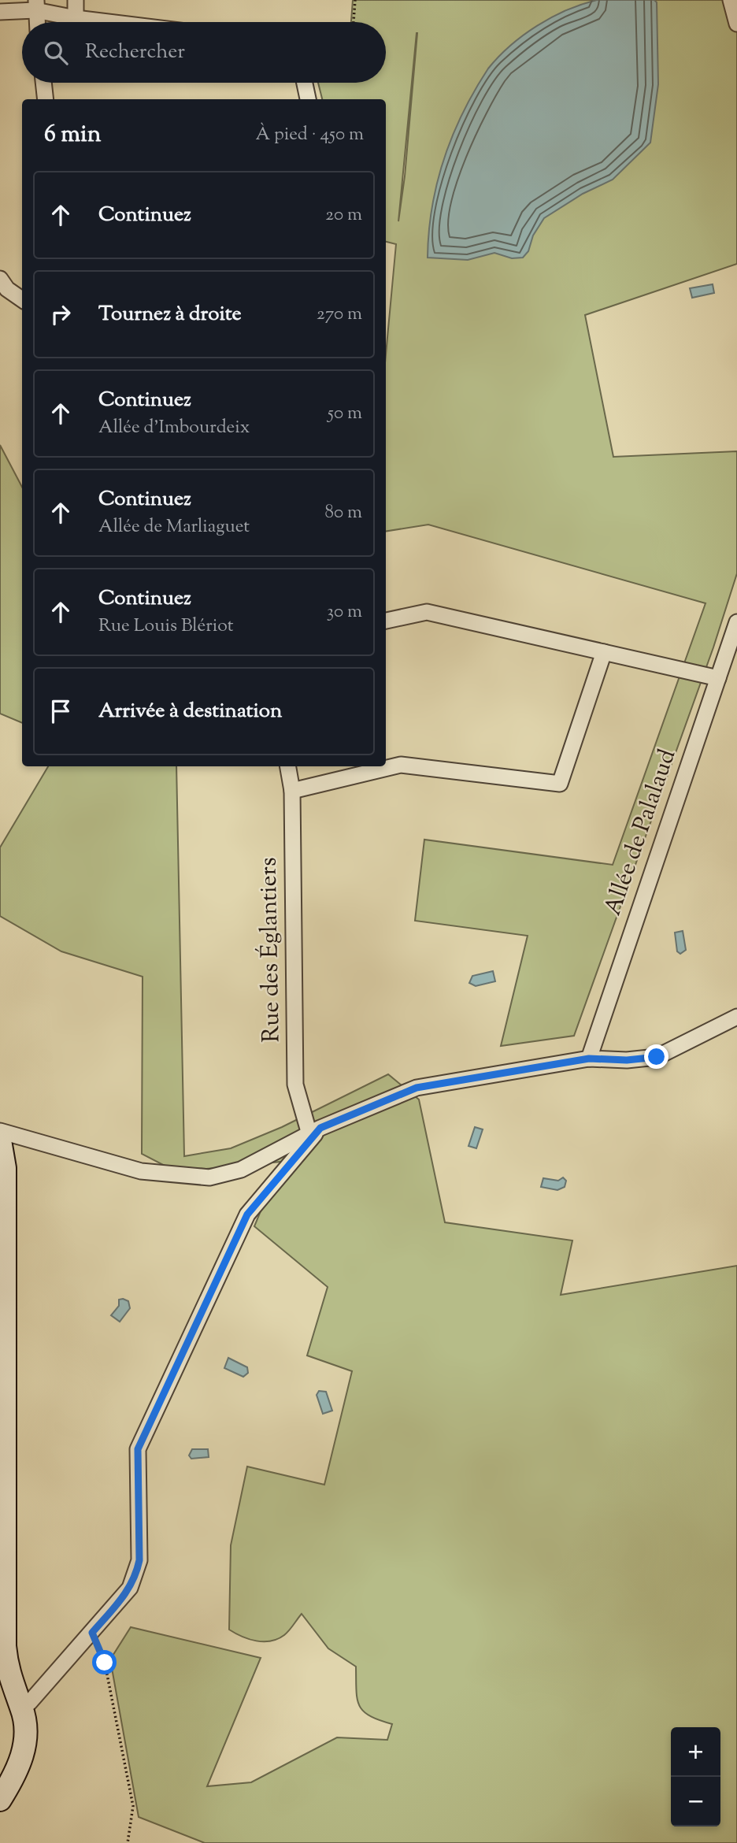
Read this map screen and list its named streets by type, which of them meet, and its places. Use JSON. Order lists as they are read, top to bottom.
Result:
{
  "streets": {
    "street": ["Allée de Palalaud", "Rue des Églantiers"]
  },
  "page": {
    "search": "Rechercher",
    "heading": ["6 min", "À pied · 450 m"],
    "list": [
      ["Continuez", "20 m"],
      ["Tournez à droite", "270 m"],
      ["Continuez", "Allée d'Imbourdeix", "50 m"],
      ["Continuez", "Allée de Marliaguet", "80 m"],
      ["Continuez", "Rue Louis Blériot", "30 m"],
      "Arrivée à destination"
    ],
    "map_buttons": ["+", "−"]
  }
}
